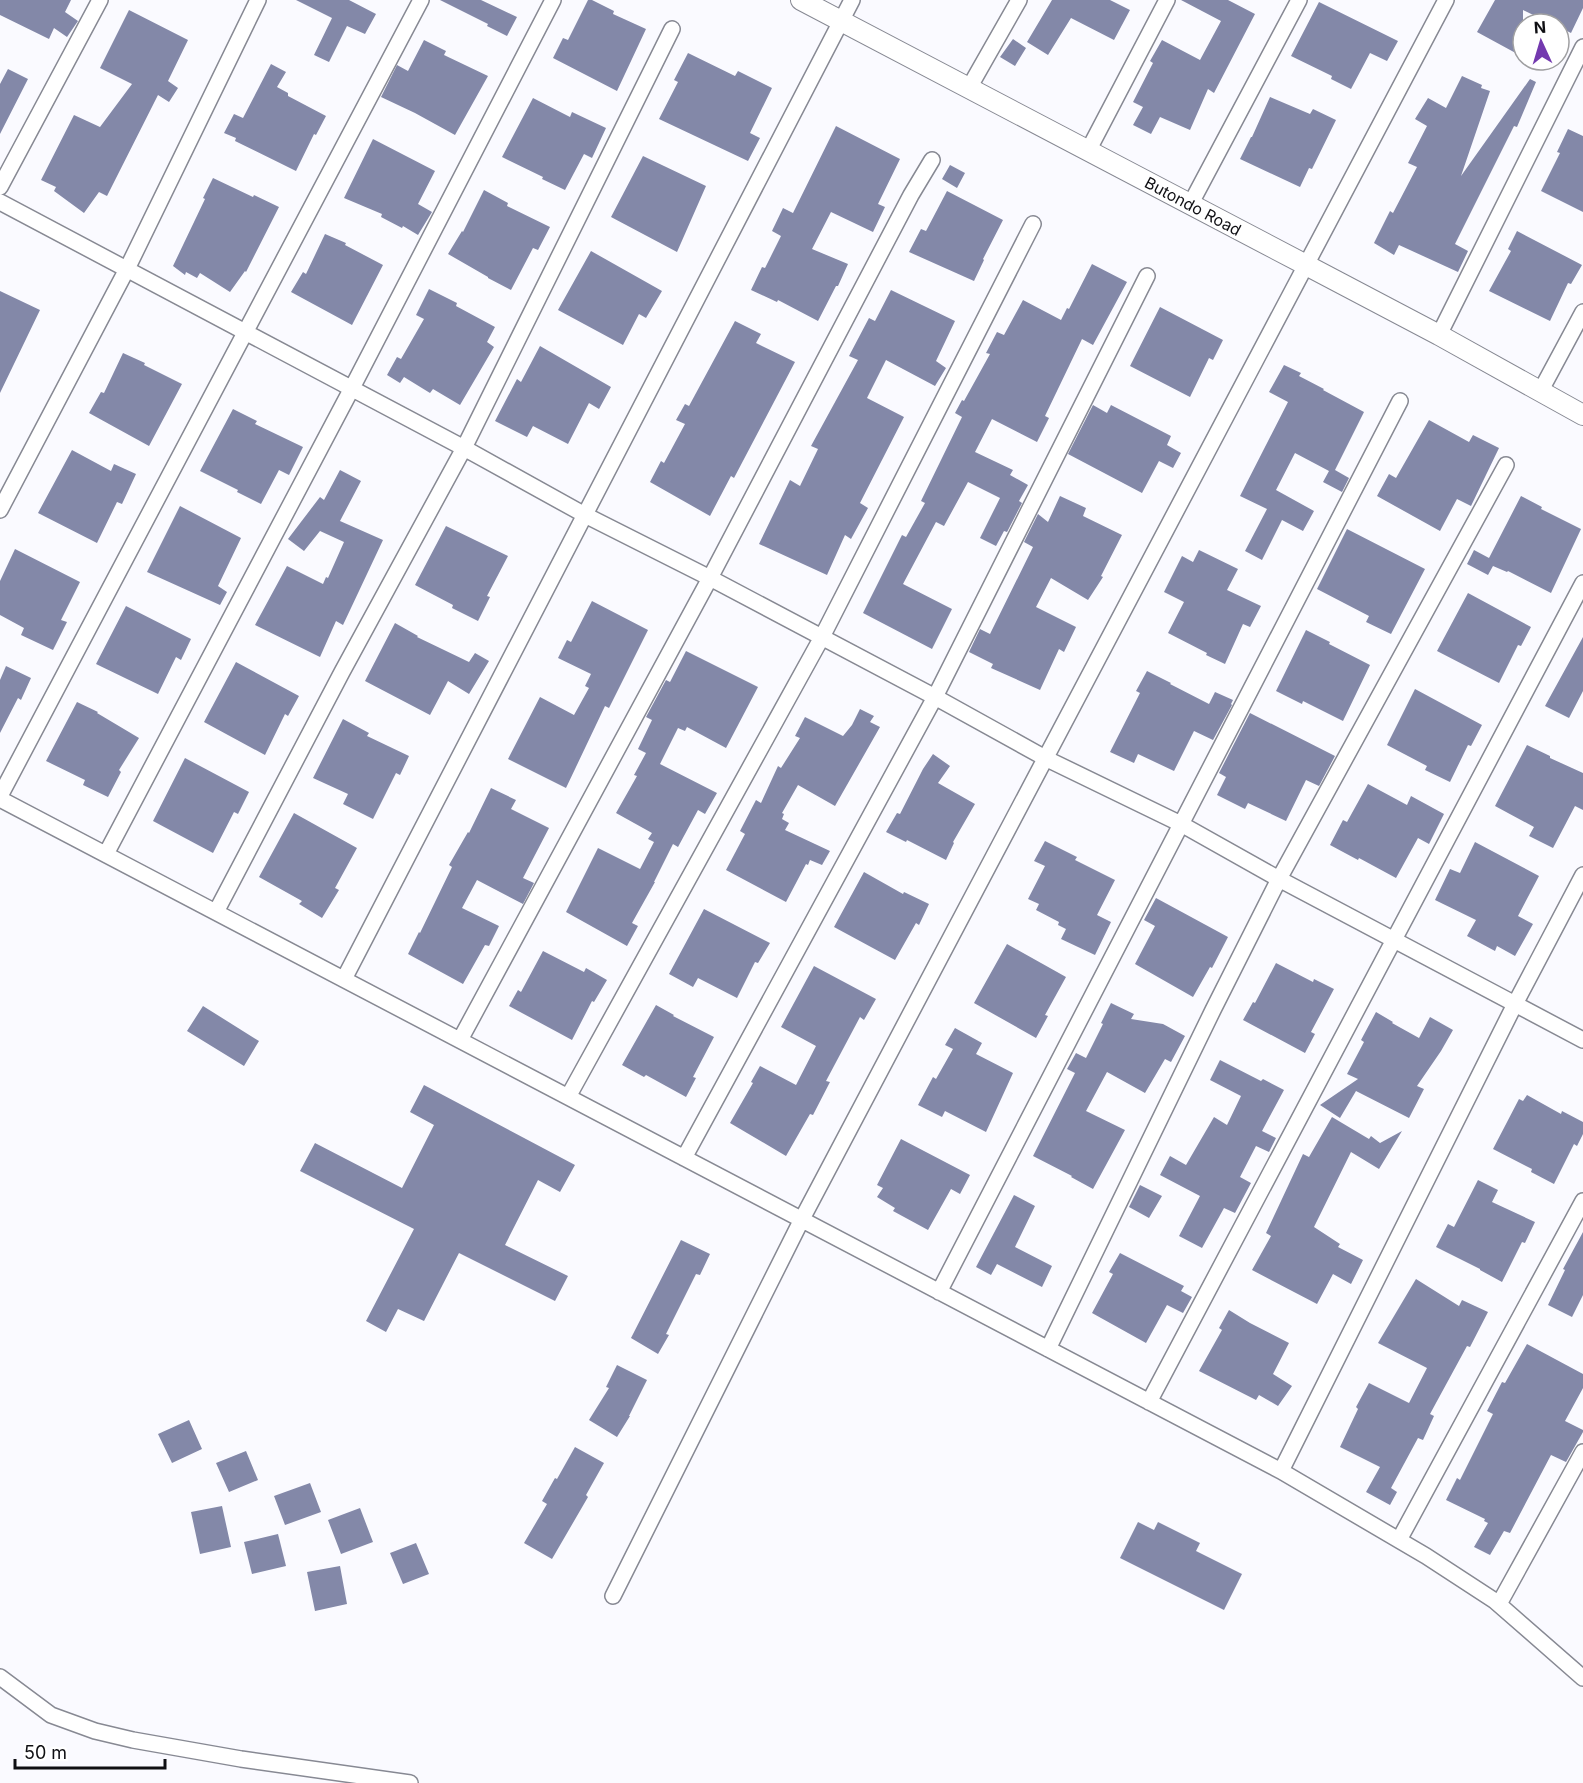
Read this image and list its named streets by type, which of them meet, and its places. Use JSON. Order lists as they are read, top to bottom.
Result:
{
  "streets": {
    "street": ["Butondo Road"]
  },
  "scale_bar": "50 m",
  "north": "top"
}
